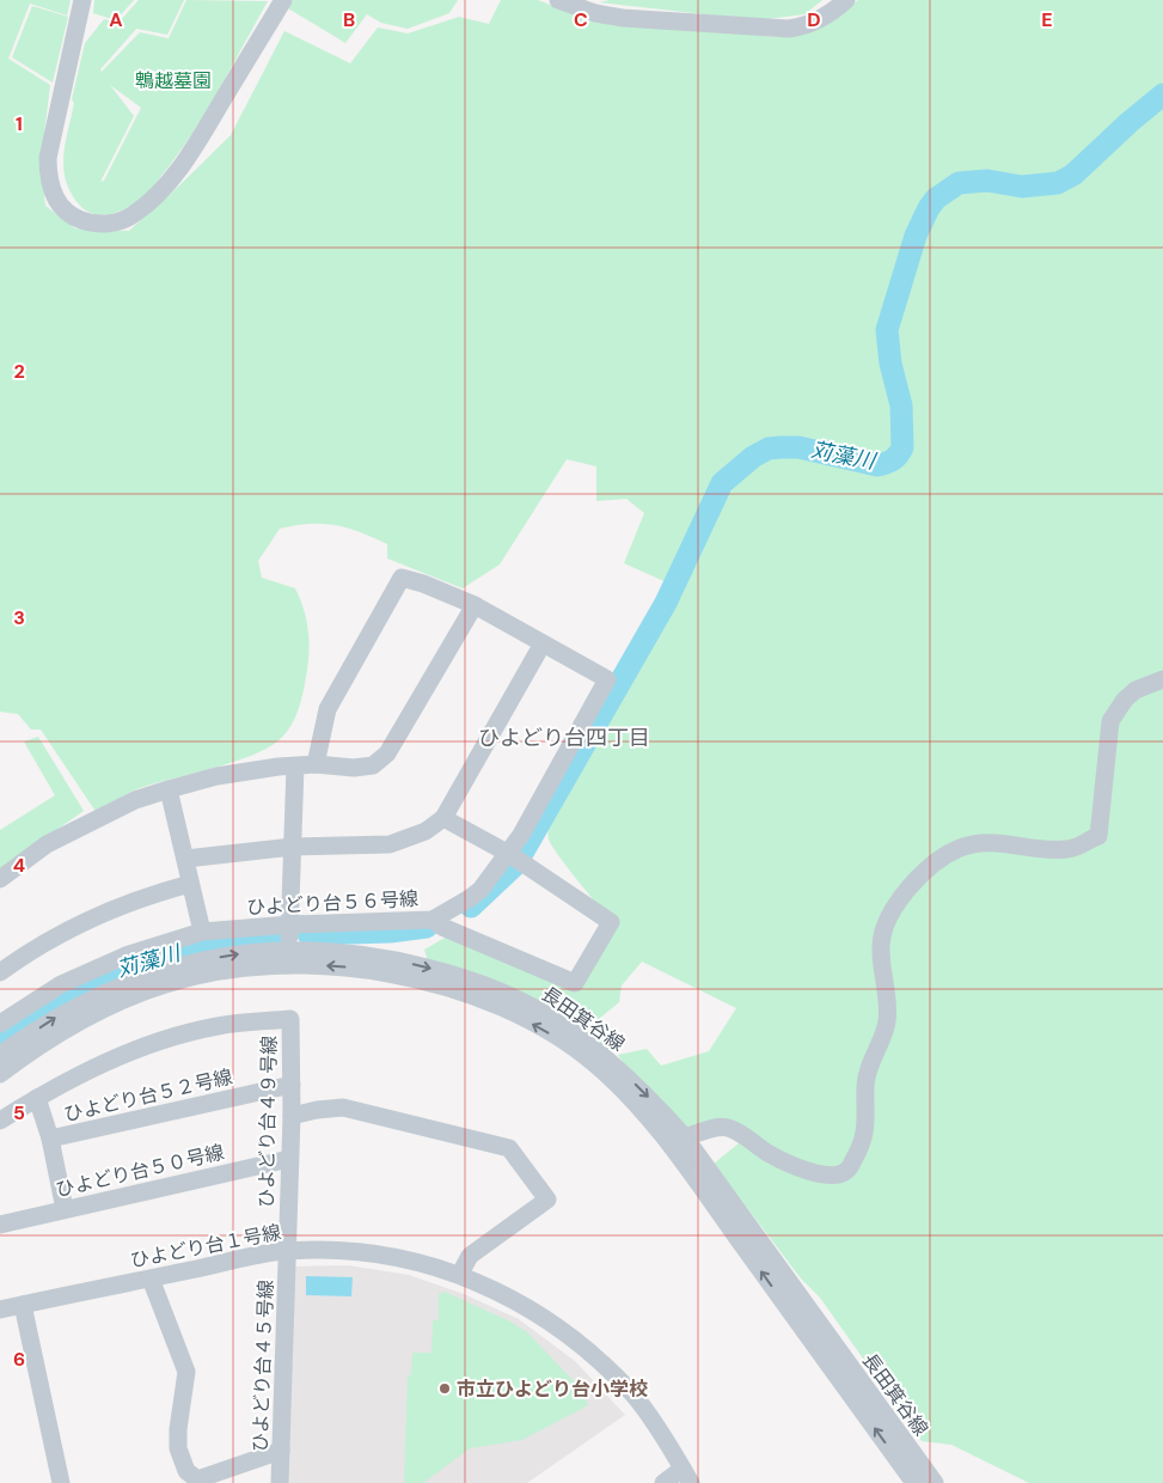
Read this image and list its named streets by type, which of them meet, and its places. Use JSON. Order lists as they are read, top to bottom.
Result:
{
  "streets": {
    "street": [
      "ひよどり台５６号線",
      "長田箕谷線",
      "ひよどり台５２号線",
      "ひよどり台４９号線",
      "ひよどり台５０号線",
      "ひよどり台１号線",
      "ひよどり台４５号線"
    ]
  },
  "crossings": [
    ["ひよどり台５２号線", "ひよどり台４９号線"],
    ["ひよどり台４９号線", "ひよどり台５０号線"],
    ["ひよどり台４９号線", "ひよどり台１号線"],
    ["ひよどり台４９号線", "ひよどり台４５号線"],
    ["ひよどり台１号線", "ひよどり台４５号線"]
  ],
  "districts": ["ひよどり台四丁目"],
  "water": ["苅藻川"],
  "parks": ["鵯越墓園"],
  "places": ["市立ひよどり台小学校"],
  "grid": {
    "columns": [
      "A",
      "B",
      "C",
      "D",
      "E"
    ],
    "rows": [
      "1",
      "2",
      "3",
      "4",
      "5",
      "6"
    ]
  }
}
